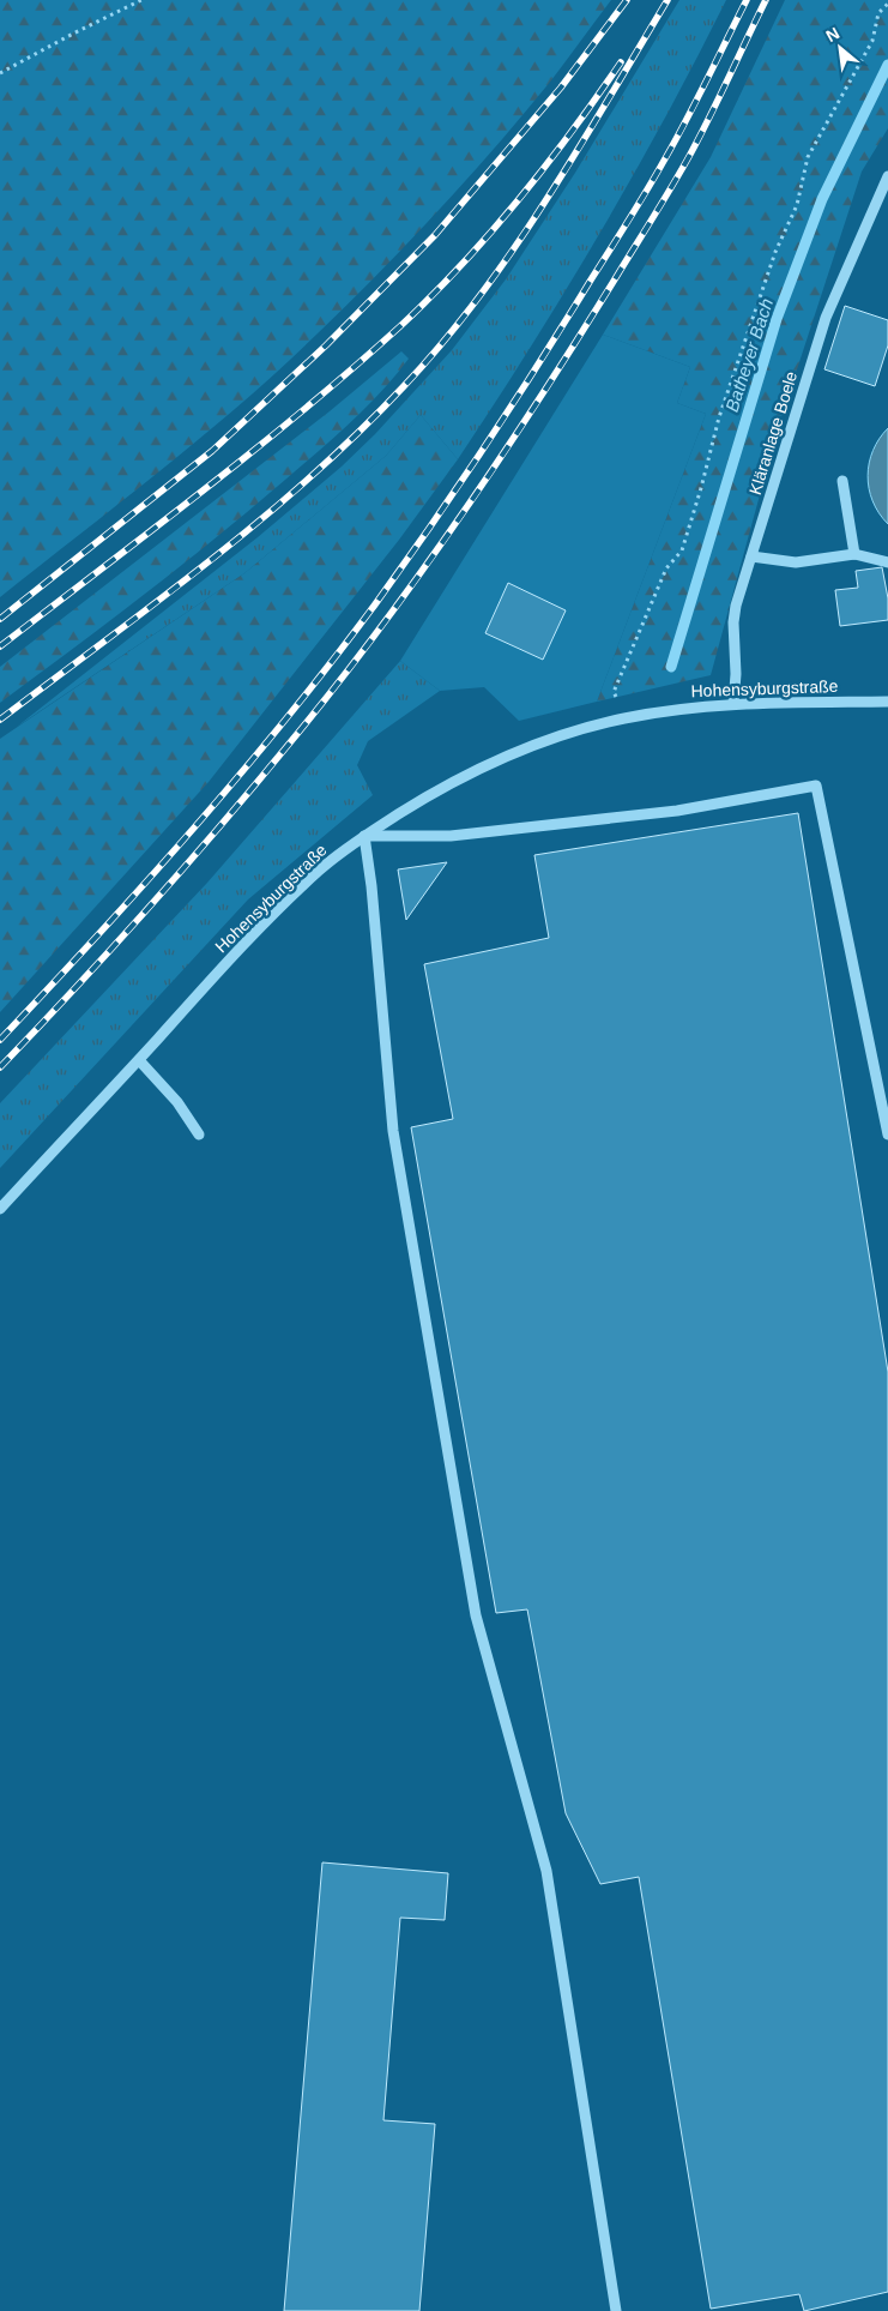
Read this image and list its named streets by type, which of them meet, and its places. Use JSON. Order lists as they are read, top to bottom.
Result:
{
  "streets": {
    "street": ["Kläranlage Boele", "Hohensyburgstraße"]
  },
  "crossings": [
    ["Kläranlage Boele", "Hohensyburgstraße"]
  ],
  "water": ["Batheyer Bach"],
  "north": "top left"
}
